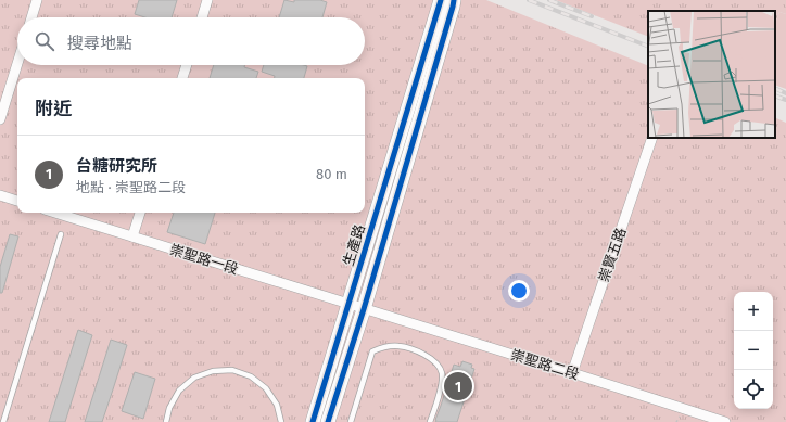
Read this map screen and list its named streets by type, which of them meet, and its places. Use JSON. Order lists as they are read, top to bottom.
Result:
{
  "streets": {
    "street": [
      "生產路",
      "崇賢五路",
      "崇聖路一段",
      "崇聖路二段"
    ]
  },
  "crossings": [
    ["生產路", "崇聖路一段"],
    ["生產路", "崇聖路二段"],
    ["崇賢五路", "崇聖路二段"],
    ["崇聖路一段", "崇聖路二段"]
  ],
  "page": {
    "search": "搜尋地點",
    "heading": "附近",
    "list": [
      {
        "mark": "1",
        "name": "台糖研究所",
        "note": "地點 · 崇聖路二段",
        "value": "80 m"
      }
    ],
    "map_buttons": ["+", "−"],
    "pins": "1"
  }
}
